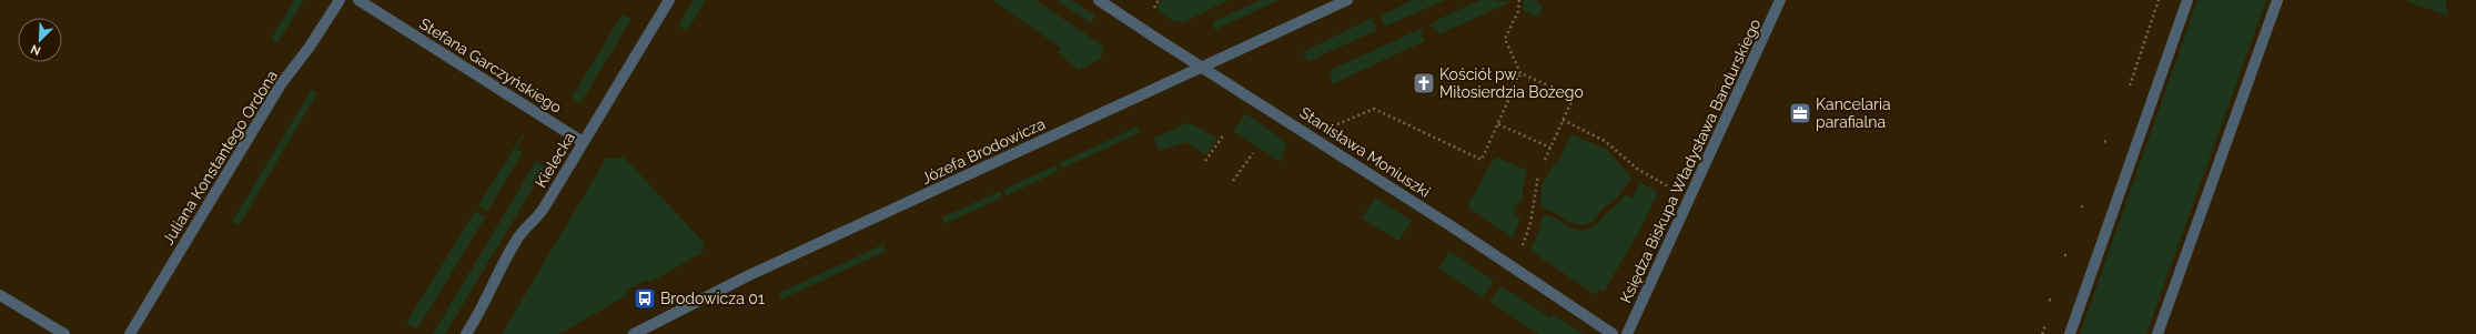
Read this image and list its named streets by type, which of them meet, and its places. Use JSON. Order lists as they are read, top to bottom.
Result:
{
  "streets": {
    "street": [
      "Stefana Garczyńskiego",
      "Józefa Brodowicza",
      "Stanisława Moniuszki",
      "Juliana Konstantego Ordona",
      "Kielecka",
      "Księdza Biskupa Władysława Bandurskiego"
    ]
  },
  "crossings": [
    ["Stefana Garczyńskiego", "Kielecka"],
    ["Józefa Brodowicza", "Stanisława Moniuszki"]
  ],
  "places": {
    "church": ["Kościół pw. Miłosierdzia Bożego"],
    "office": ["Kancelaria parafialna"],
    "bus stop": ["Brodowicza 01"]
  },
  "north": "bottom left"
}
